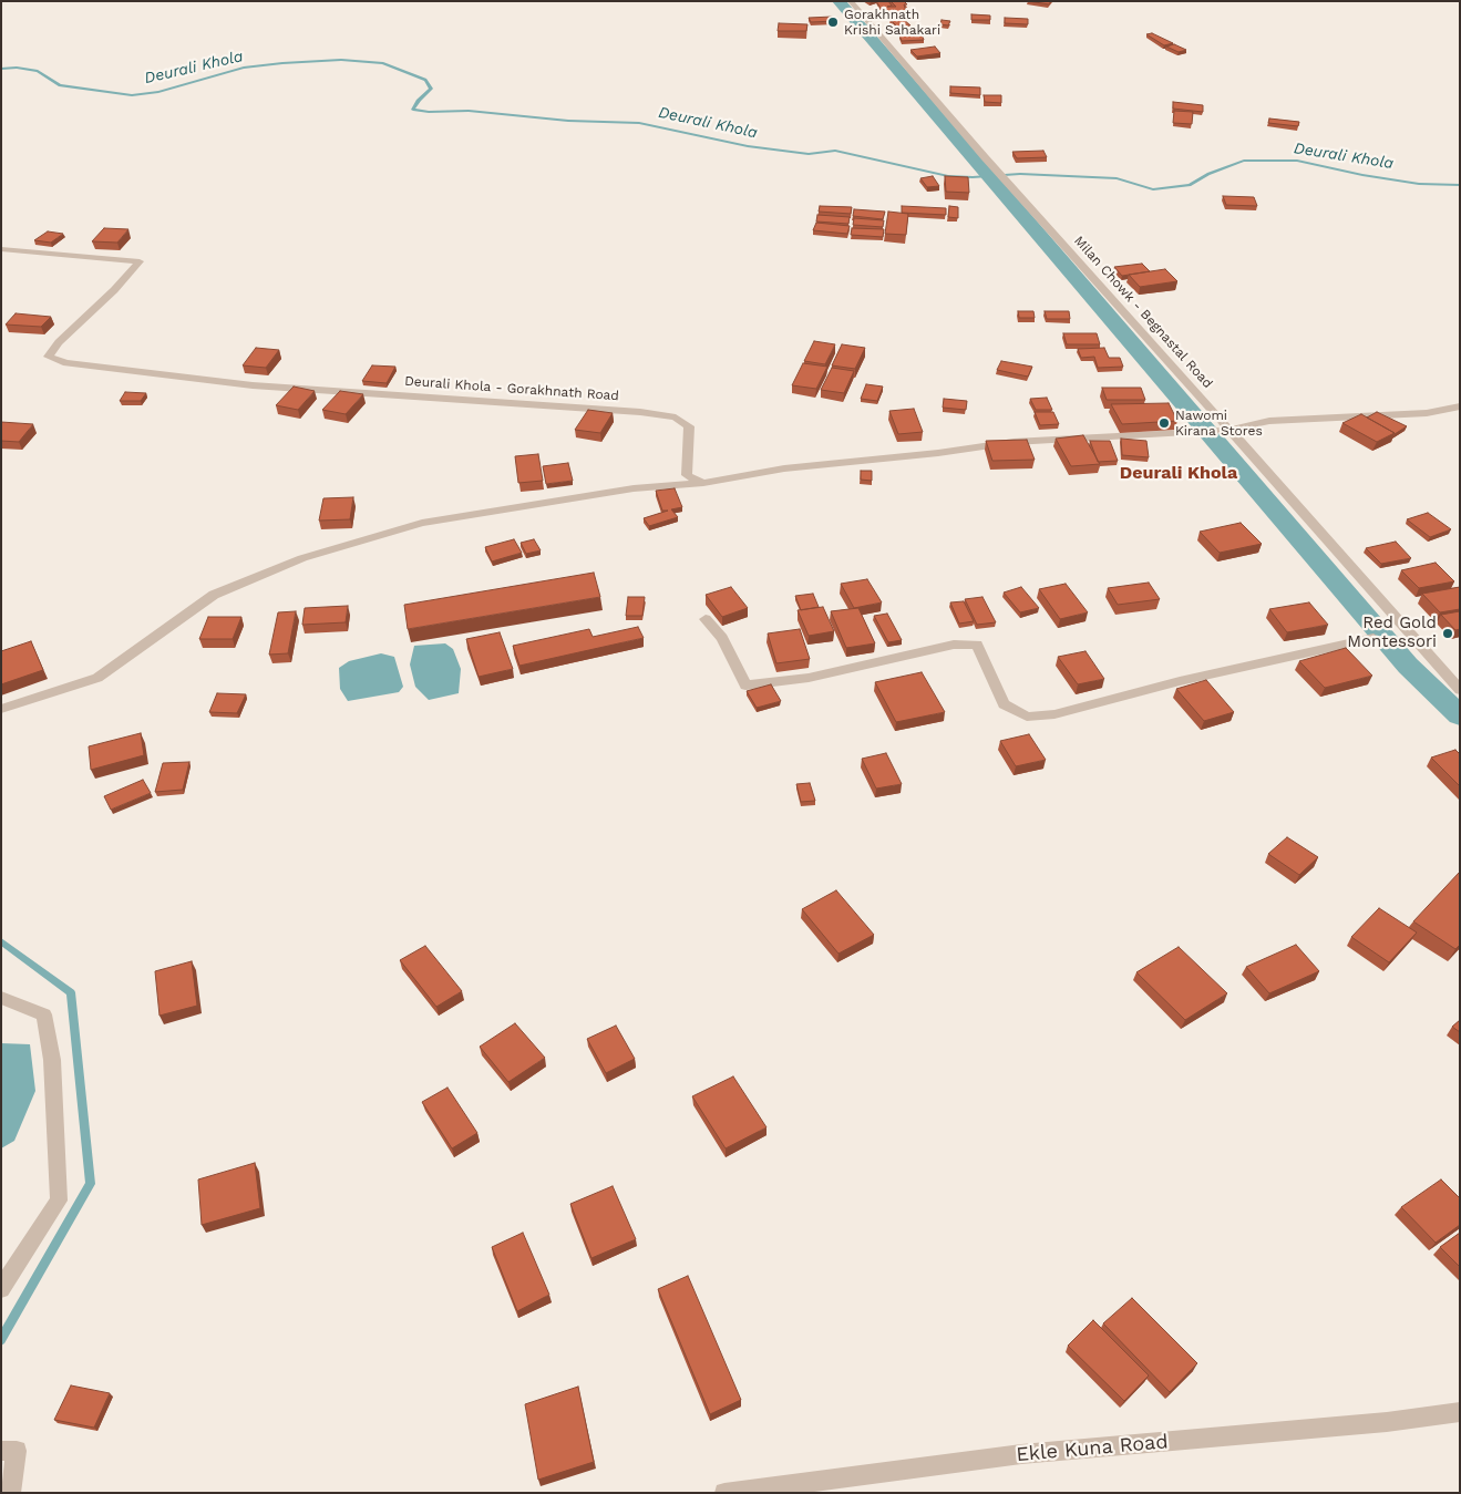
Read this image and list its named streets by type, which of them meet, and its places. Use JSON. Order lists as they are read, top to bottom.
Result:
{
  "streets": {
    "street": ["Milan Chowk - Begnastal Road", "Deurali Khola - Gorakhnath Road", "Ekle Kuna Road"]
  },
  "districts": ["Deurali Khola"],
  "water": ["Deurali Khola"],
  "places": ["Gorakhnath Krishi Sahakari", "Nawomi Kirana Stores", "Red Gold Montessori"]
}
